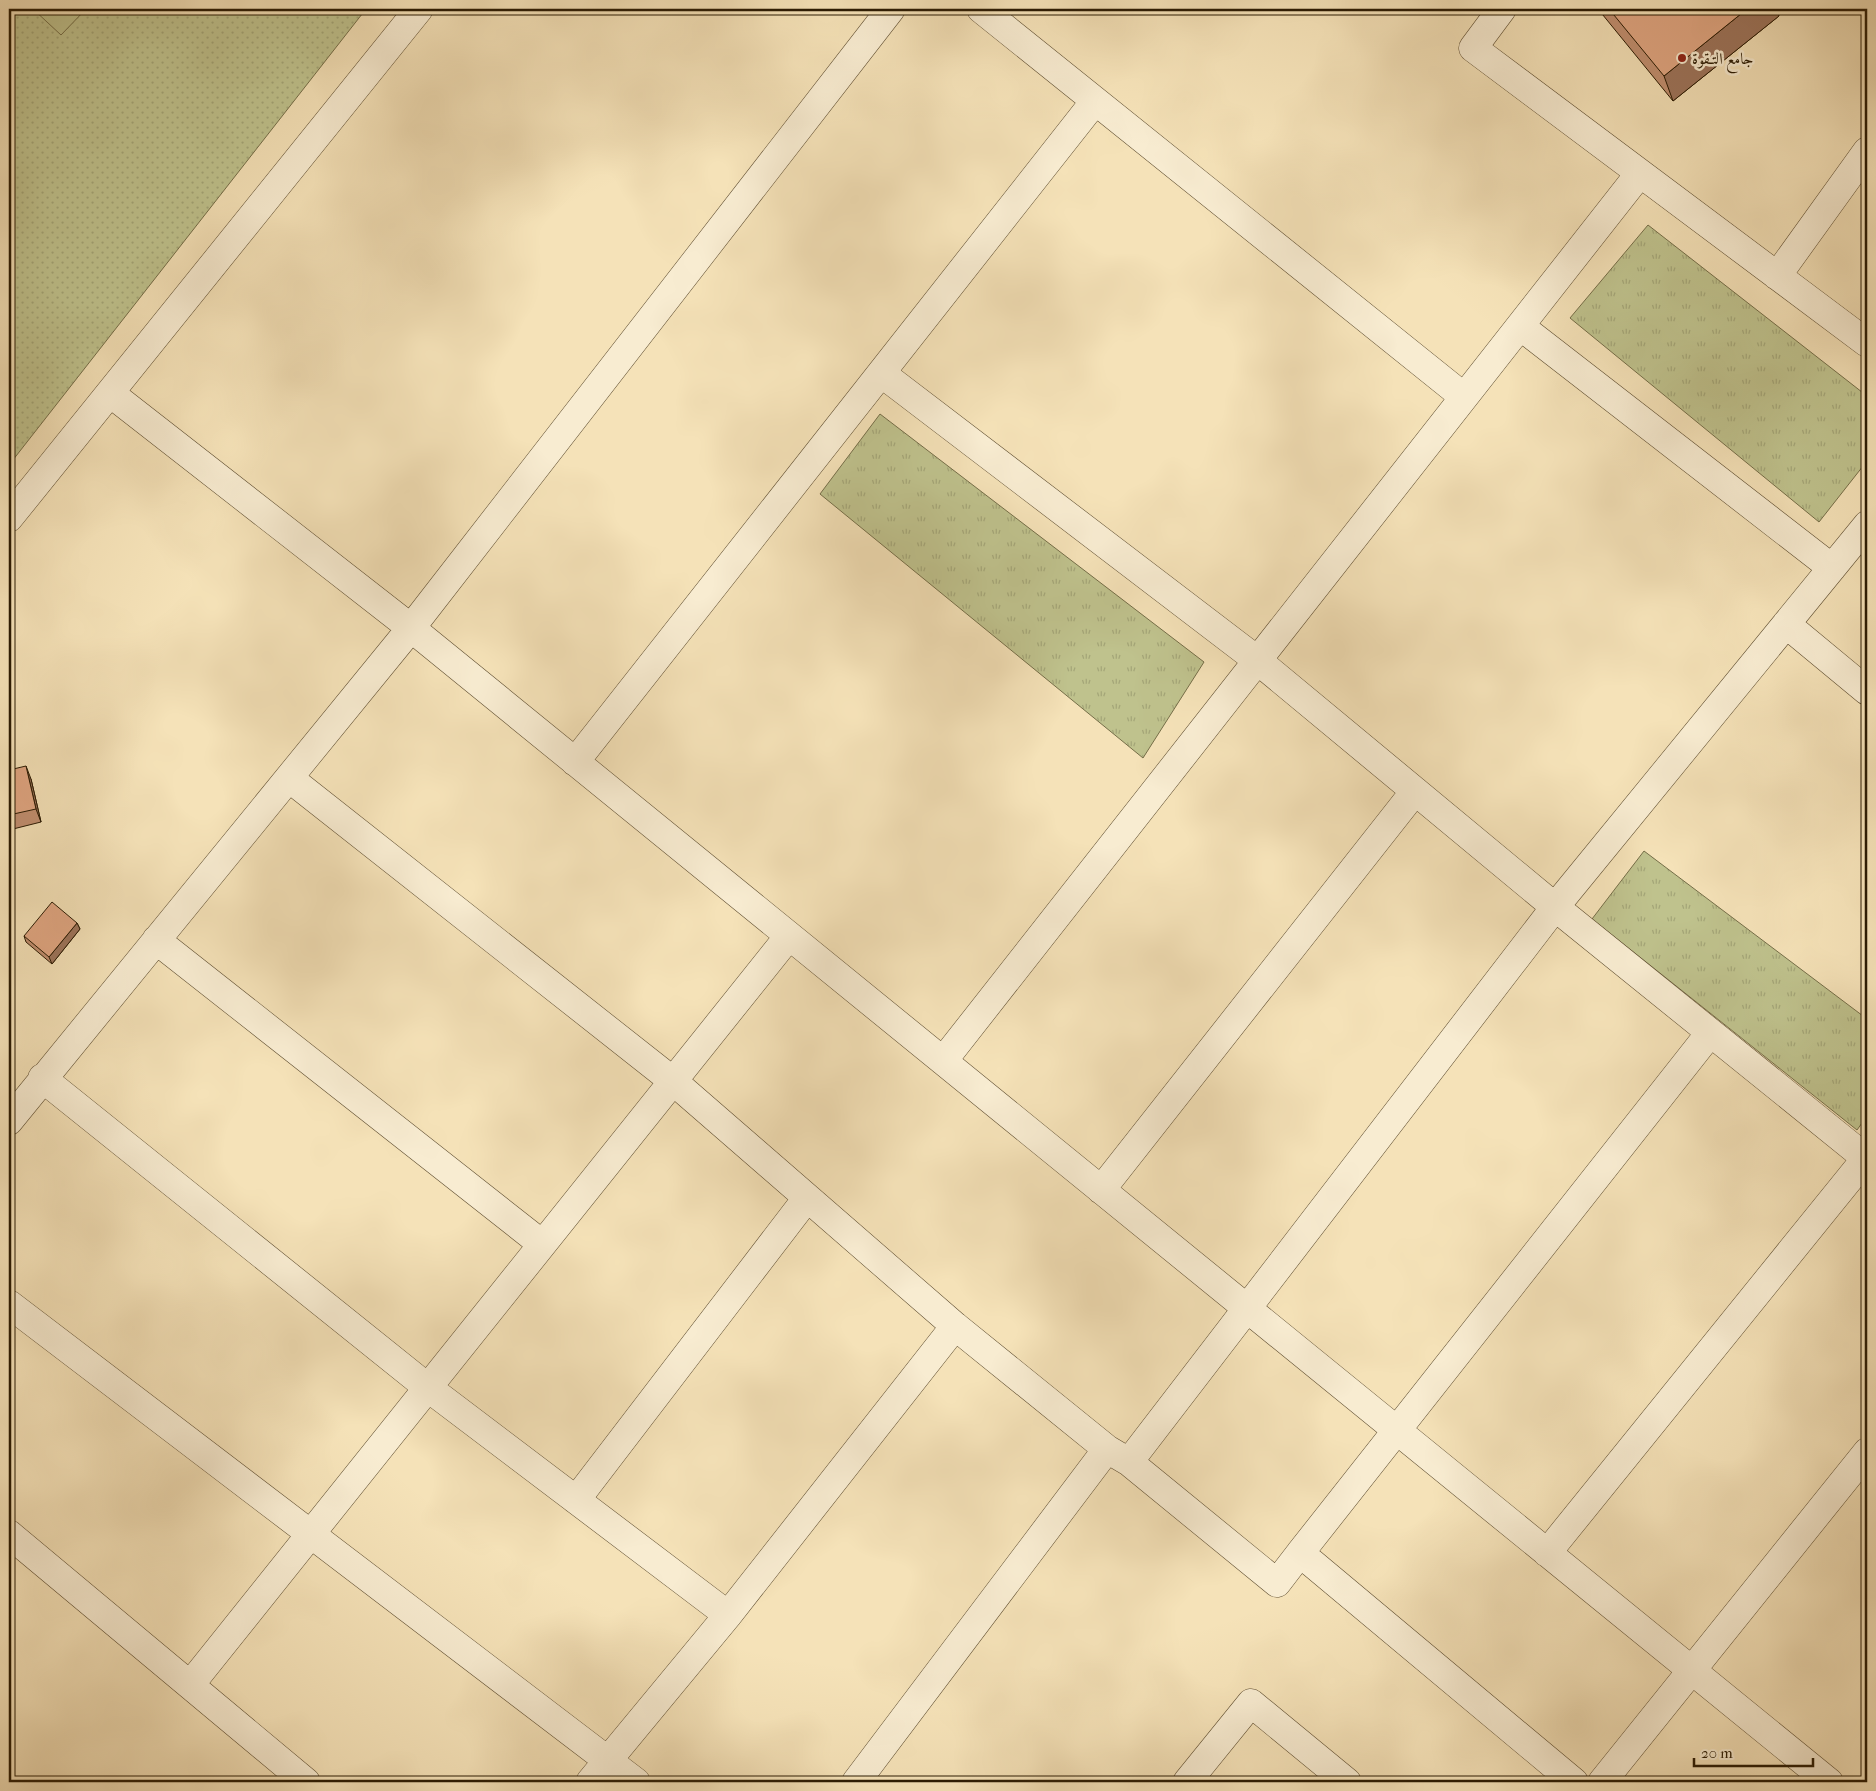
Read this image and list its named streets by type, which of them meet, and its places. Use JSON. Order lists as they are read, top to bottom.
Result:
{
  "places": ["جامع التـقوة"],
  "scale_bar": "20 m"
}
